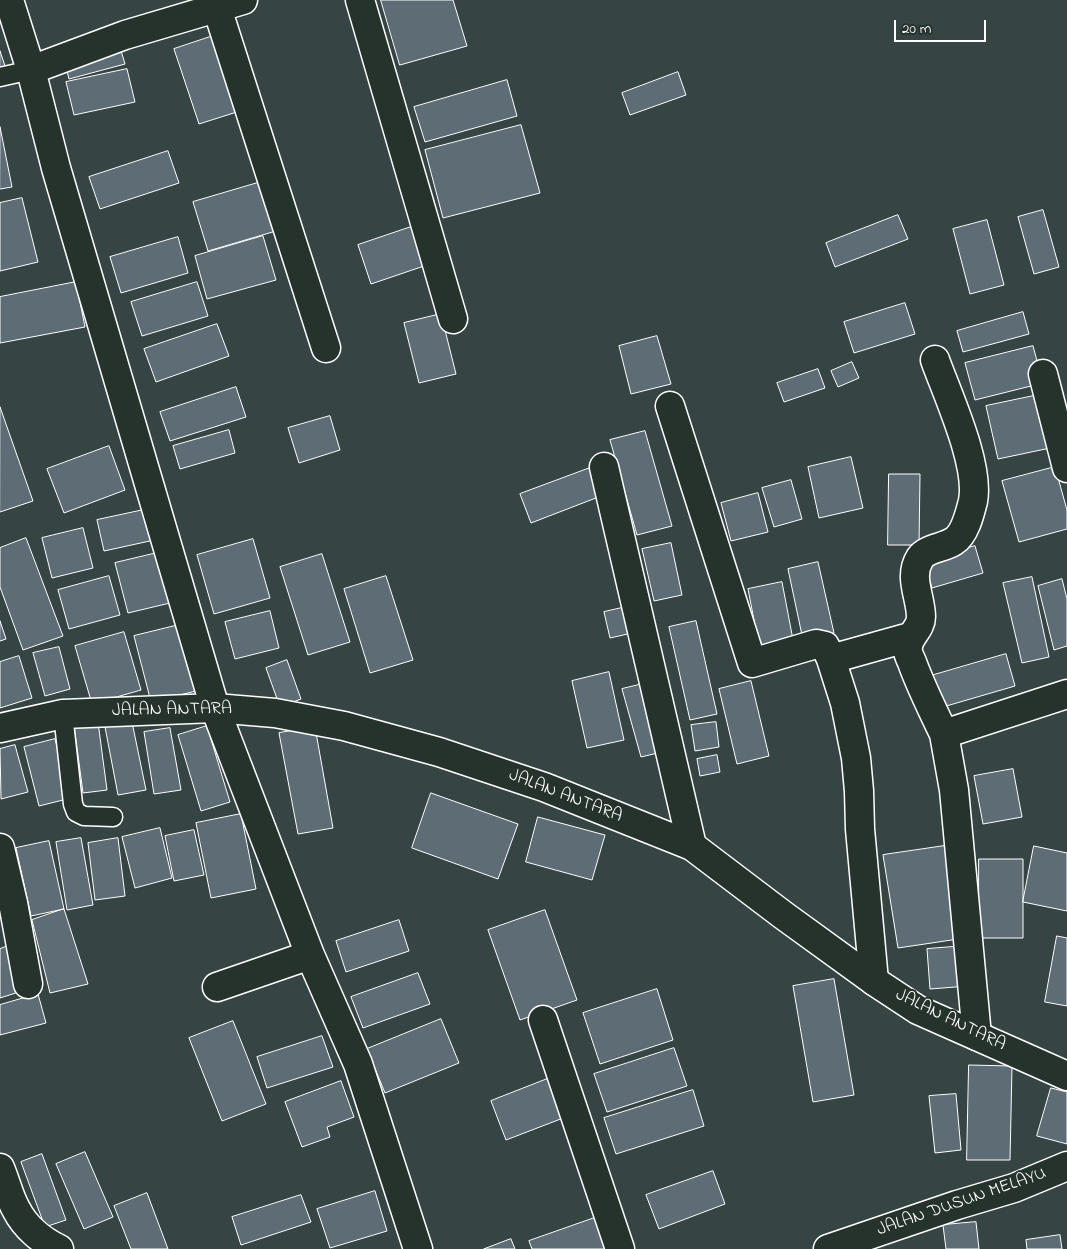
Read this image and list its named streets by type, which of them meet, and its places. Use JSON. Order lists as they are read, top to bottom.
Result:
{
  "streets": {
    "street": ["JALAN ANTARA", "JALAN DUSUN MELAYU"]
  },
  "scale_bar": "20 m"
}
